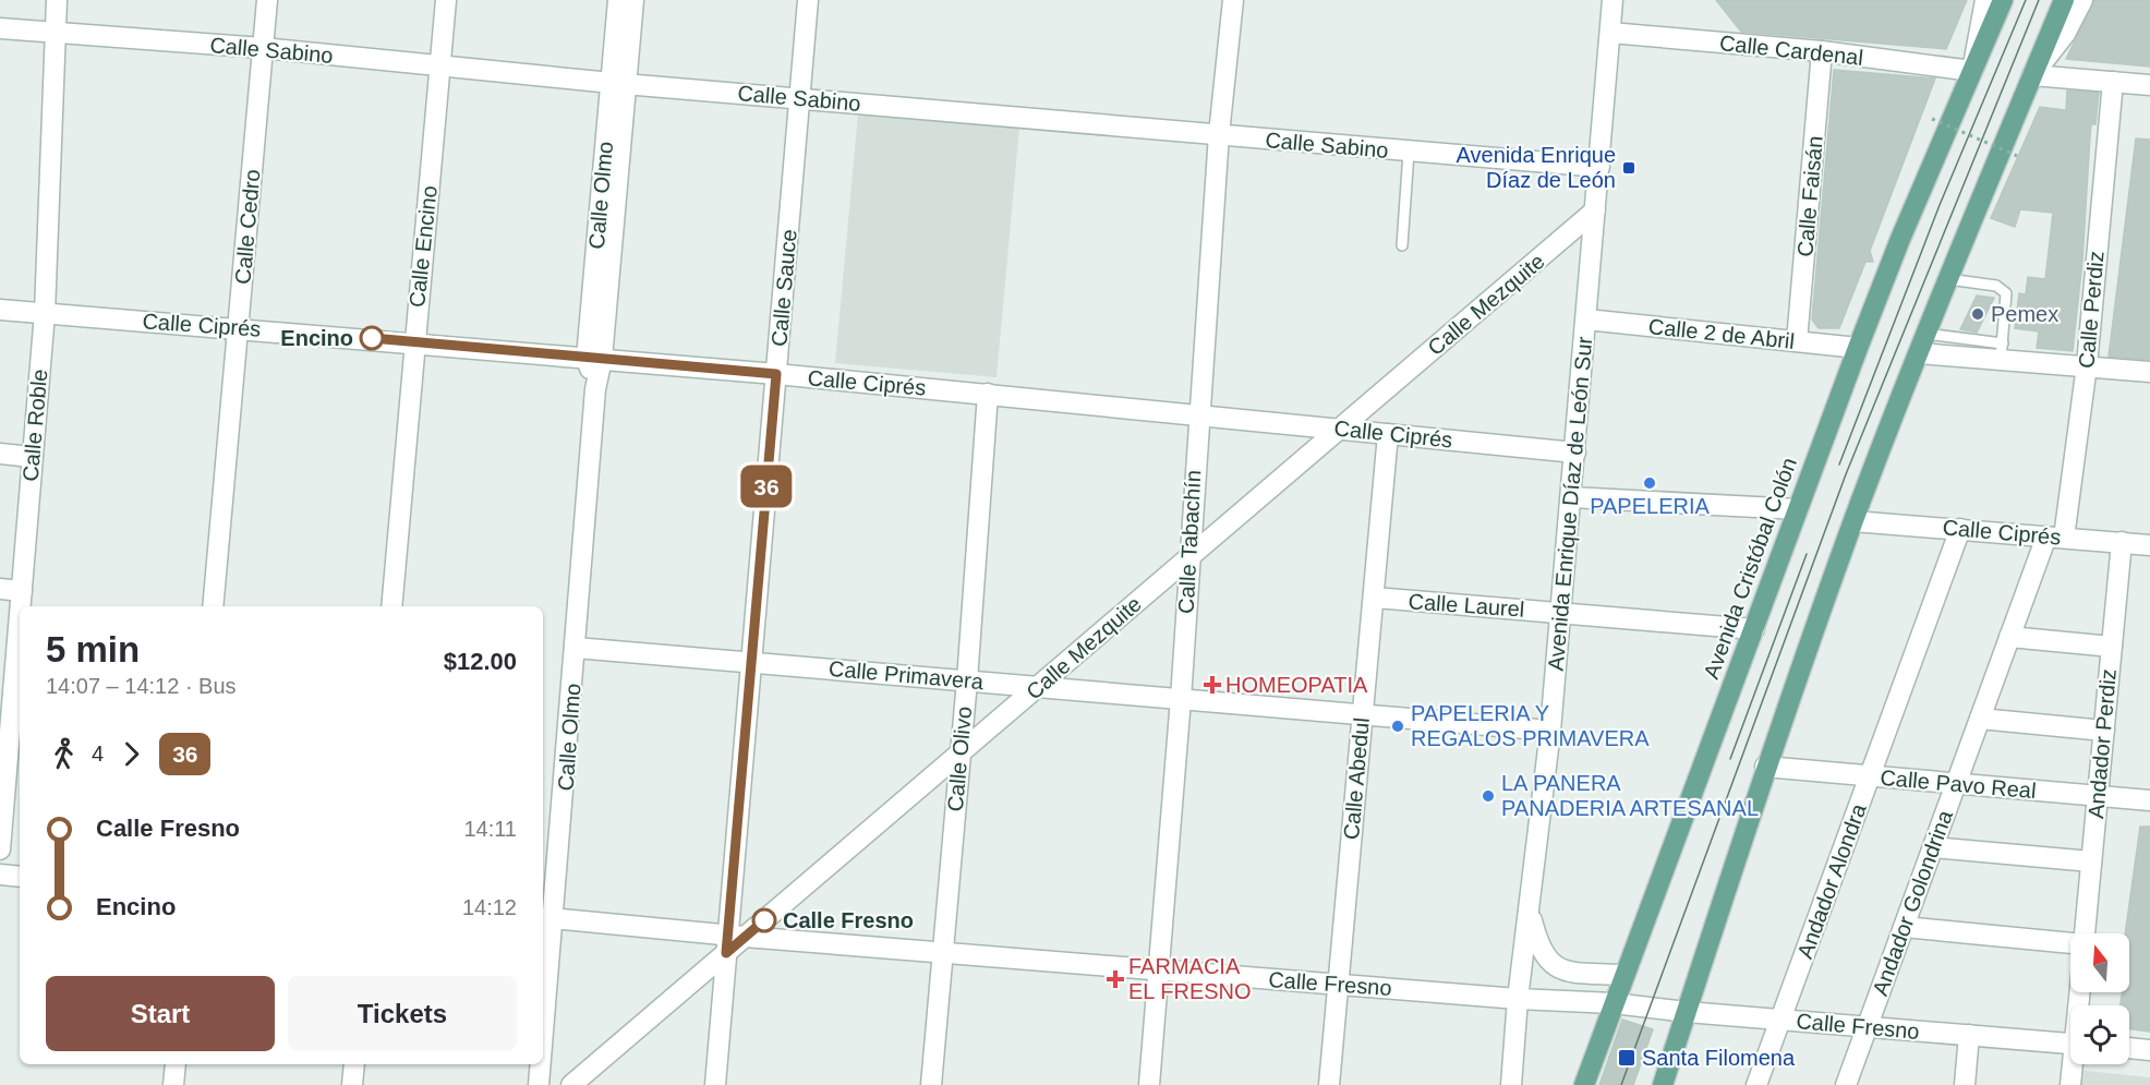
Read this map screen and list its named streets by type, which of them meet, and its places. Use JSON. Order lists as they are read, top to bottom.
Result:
{
  "streets": {
    "main road": ["Avenida Cristóbal Colón"],
    "street": [
      "Calle Sabino",
      "Calle Cardenal",
      "Calle Olmo",
      "Calle Faisán",
      "Calle Cedro",
      "Calle Encino",
      "Calle Sauce",
      "Calle Mezquite",
      "Calle Perdiz",
      "Calle Ciprés",
      "Calle 2 de Abril",
      "Calle Roble",
      "Avenida Enrique Díaz de León Sur",
      "Calle Tabachín",
      "Calle Laurel",
      "Calle Primavera",
      "Andador Perdiz",
      "Calle Olivo",
      "Calle Abedul",
      "Calle Pavo Real",
      "Andador Alondra",
      "Andador Golondrina",
      "Calle Fresno"
    ]
  },
  "crossings": [
    ["Calle Sabino", "Calle Olmo"],
    ["Calle Sabino", "Calle Cedro"],
    ["Calle Sabino", "Calle Encino"],
    ["Calle Sabino", "Calle Sauce"],
    ["Calle Sabino", "Calle Roble"],
    ["Calle Sabino", "Avenida Enrique Díaz de León Sur"],
    ["Calle Sabino", "Calle Tabachín"],
    ["Calle Cardenal", "Calle Faisán"],
    ["Calle Cardenal", "Avenida Enrique Díaz de León Sur"],
    ["Calle Cardenal", "Avenida Cristóbal Colón"],
    ["Calle Olmo", "Calle Ciprés"],
    ["Calle Olmo", "Calle Primavera"],
    ["Calle Olmo", "Calle Fresno"],
    ["Calle Faisán", "Calle 2 de Abril"],
    ["Calle Cedro", "Calle Ciprés"],
    ["Calle Encino", "Calle Ciprés"],
    ["Calle Sauce", "Calle Mezquite"],
    ["Calle Sauce", "Calle Ciprés"],
    ["Calle Sauce", "Calle Primavera"],
    ["Calle Sauce", "Calle Fresno"],
    ["Calle Mezquite", "Calle Ciprés"],
    ["Calle Mezquite", "Avenida Enrique Díaz de León Sur"],
    ["Calle Mezquite", "Calle Tabachín"],
    ["Calle Mezquite", "Calle Primavera"],
    ["Calle Mezquite", "Calle Olivo"],
    ["Calle Mezquite", "Calle Fresno"],
    ["Calle Perdiz", "Calle Ciprés"],
    ["Calle Perdiz", "Andador Golondrina"],
    ["Calle Ciprés", "Calle Roble"],
    ["Calle Ciprés", "Avenida Enrique Díaz de León Sur"],
    ["Calle Ciprés", "Calle Tabachín"],
    ["Calle Ciprés", "Andador Perdiz"],
    ["Calle Ciprés", "Calle Olivo"],
    ["Calle Ciprés", "Calle Abedul"],
    ["Calle Ciprés", "Andador Alondra"],
    ["Calle Ciprés", "Andador Golondrina"],
    ["Calle 2 de Abril", "Avenida Enrique Díaz de León Sur"],
    ["Calle 2 de Abril", "Avenida Cristóbal Colón"],
    ["Avenida Enrique Díaz de León Sur", "Calle Laurel"],
    ["Avenida Enrique Díaz de León Sur", "Calle Primavera"],
    ["Avenida Enrique Díaz de León Sur", "Calle Fresno"],
    ["Calle Tabachín", "Calle Primavera"],
    ["Calle Tabachín", "Calle Fresno"],
    ["Avenida Cristóbal Colón", "Calle Laurel"],
    ["Avenida Cristóbal Colón", "Calle Fresno"],
    ["Calle Laurel", "Calle Abedul"],
    ["Calle Primavera", "Calle Olivo"],
    ["Calle Primavera", "Calle Abedul"],
    ["Andador Perdiz", "Calle Pavo Real"],
    ["Calle Olivo", "Calle Fresno"],
    ["Calle Abedul", "Calle Fresno"],
    ["Calle Pavo Real", "Andador Alondra"],
    ["Calle Pavo Real", "Andador Golondrina"],
    ["Andador Alondra", "Calle Fresno"],
    ["Andador Golondrina", "Calle Fresno"]
  ],
  "places": {
    "transit": ["Avenida Enrique Díaz de León", "Santa Filomena"],
    "other": [
      "Pemex",
      "Encino",
      "PAPELERIA",
      "PAPELERIA Y REGALOS PRIMAVERA",
      "LA PANERA PANADERIA ARTESANAL",
      "Calle Fresno"
    ],
    "health": ["HOMEOPATIA", "FARMACIA EL FRESNO"]
  },
  "lines": ["bus line 36"],
  "north": "top",
  "page": {
    "on_map": "36",
    "heading": ["5 min", "14:07 – 14:12 · Bus", "$12.00"],
    "legs": ["4", "36"],
    "list": [
      {
        "name": "Calle Fresno",
        "value": "14:11"
      },
      {
        "name": "Encino",
        "value": "14:12"
      }
    ],
    "buttons": ["Start", "Tickets"]
  }
}
